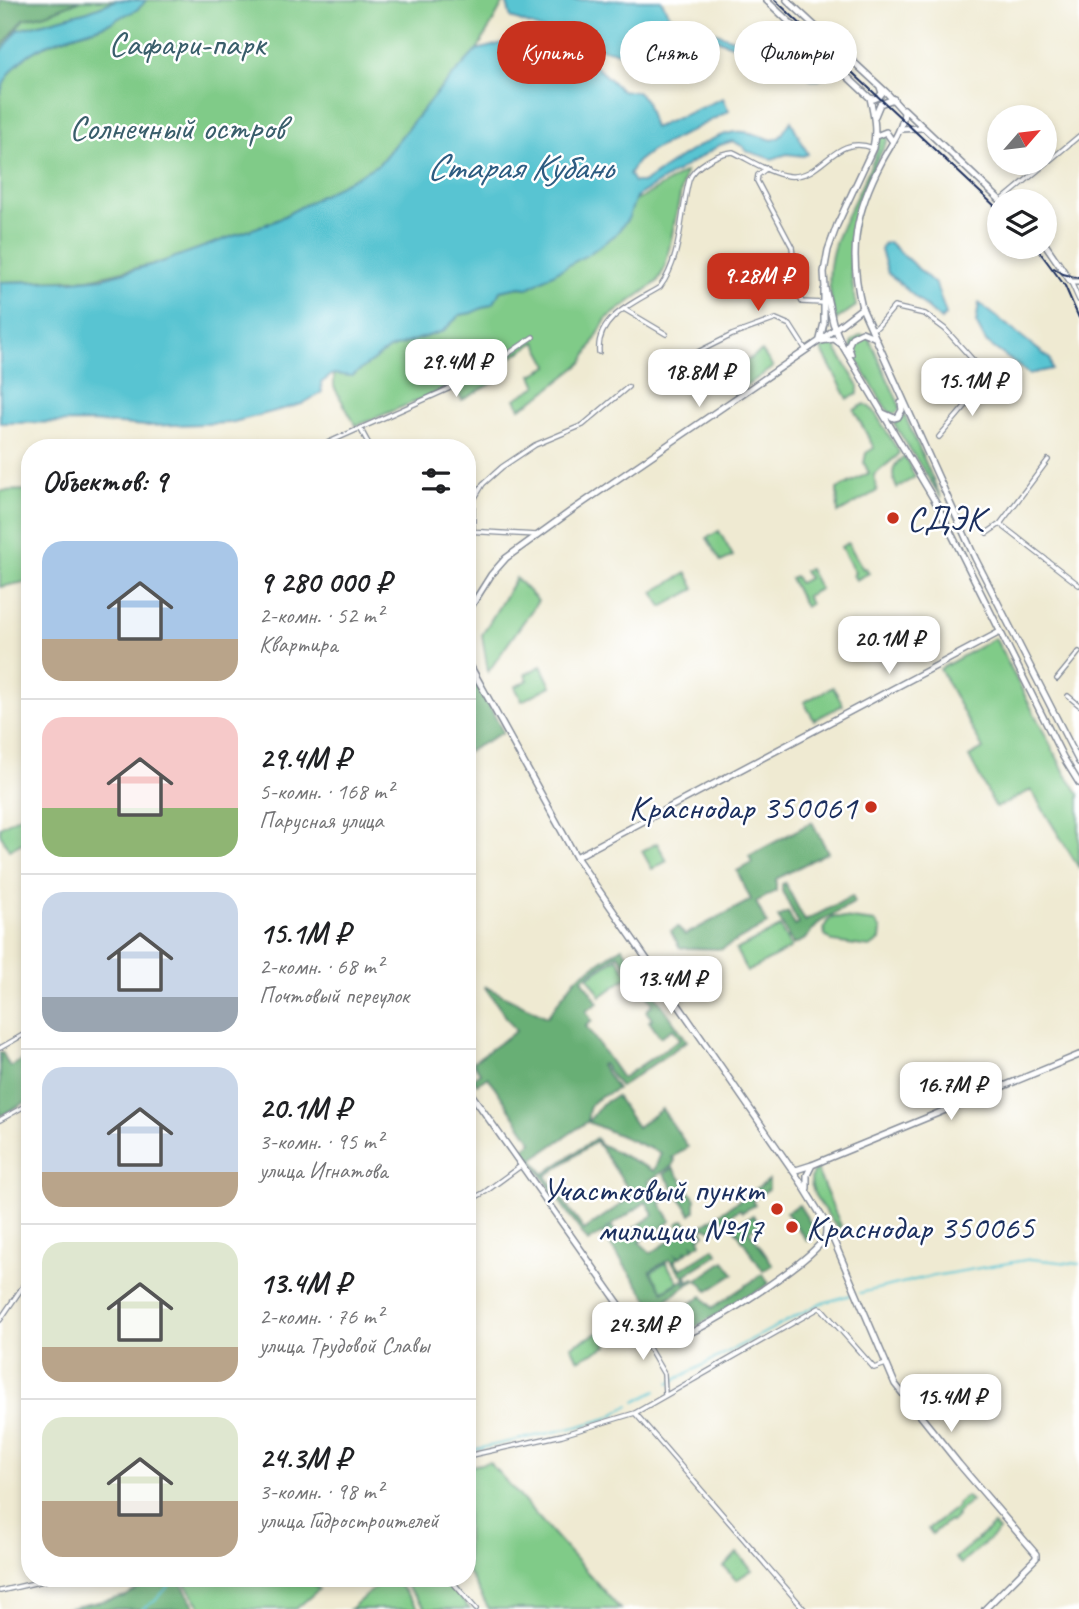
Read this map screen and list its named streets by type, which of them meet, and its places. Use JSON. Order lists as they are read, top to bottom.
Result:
{
  "water": ["Старая Кубань"],
  "parks": ["Сафари-парк", "Солнечный остров"],
  "places": [
    "СДЭК",
    "Краснодар 350061",
    "Участковый пункт милиции №17",
    "Краснодар 350065"
  ],
  "north": "top right",
  "page": {
    "chip": ["Купить", "Снять", "Фильтры"],
    "price": [
      "9.28M ₽",
      "29.4M ₽",
      "18.8M ₽",
      "15.1M ₽",
      "20.1M ₽",
      "13.4M ₽",
      "16.7M ₽",
      "24.3M ₽",
      "15.4M ₽"
    ],
    "heading": "Объектов: 9",
    "list": [
      {
        "name": "9 280 000 ₽",
        "note": "2-комн. · 52 m² · Квартира"
      },
      {
        "name": "29.4M ₽",
        "note": "5-комн. · 168 m² · Парусная улица"
      },
      {
        "name": "15.1M ₽",
        "note": "2-комн. · 68 m² · Почтовый переулок"
      },
      {
        "name": "20.1M ₽",
        "note": "3-комн. · 95 m² · улица Игнатова"
      },
      {
        "name": "13.4M ₽",
        "note": "2-комн. · 76 m² · улица Трудовой Славы"
      },
      {
        "name": "24.3M ₽",
        "note": "3-комн. · 98 m² · улица Гидростроителей"
      }
    ]
  }
}
